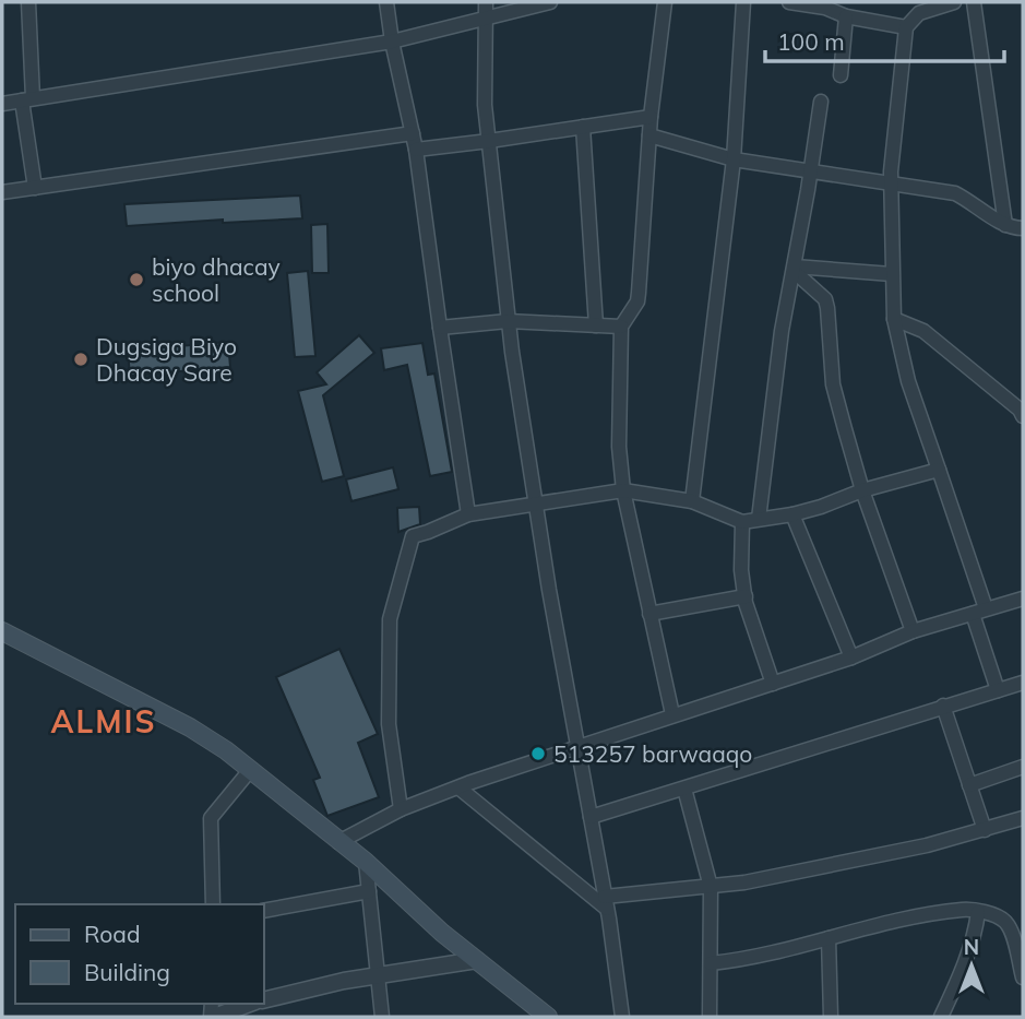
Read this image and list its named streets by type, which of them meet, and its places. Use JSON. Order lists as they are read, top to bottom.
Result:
{
  "districts": ["ALMIS"],
  "places": ["biyo dhacay school", "Dugsiga Biyo Dhacay Sare", "513257 barwaaqo"],
  "legend": ["Road", "Building"],
  "scale_bar": "100 m",
  "north": "top"
}
